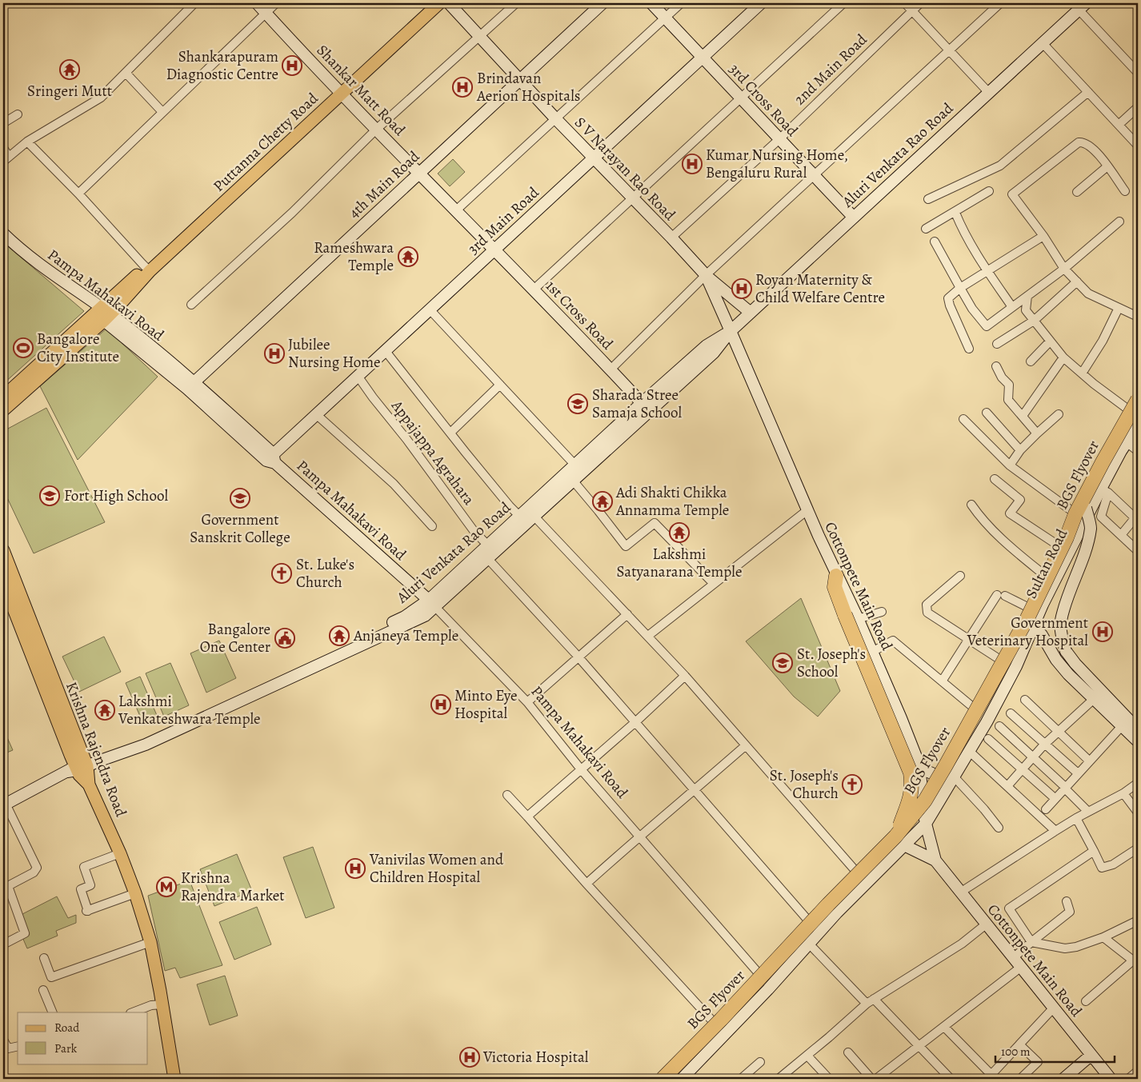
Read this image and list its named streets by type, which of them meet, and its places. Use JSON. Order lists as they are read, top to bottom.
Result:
{
  "streets": {
    "highway": ["BGS Flyover"],
    "main road": [
      "Shankar Matt Road",
      "3rd Cross Road",
      "Puttanna Chetty Road",
      "Aluri Venkata Rao Road",
      "S V Narayan Rao Road",
      "4th Main Road",
      "3rd Main Road",
      "Pampa Mahakavi Road",
      "1st Cross Road",
      "Sultan Road",
      "Cottonpete Main Road",
      "Krishna Rajendra Road"
    ],
    "street": ["2nd Main Road", "Appajappa Agrahara"]
  },
  "crossings": [
    ["2nd Main Road", "3rd Cross Road"],
    ["2nd Main Road", "S V Narayan Rao Road"],
    ["Shankar Matt Road", "Puttanna Chetty Road"],
    ["Shankar Matt Road", "4th Main Road"],
    ["Shankar Matt Road", "3rd Main Road"],
    ["Shankar Matt Road", "1st Cross Road"],
    ["3rd Cross Road", "Aluri Venkata Rao Road"],
    ["3rd Cross Road", "3rd Main Road"],
    ["Puttanna Chetty Road", "Pampa Mahakavi Road"],
    ["Aluri Venkata Rao Road", "S V Narayan Rao Road"],
    ["Aluri Venkata Rao Road", "Pampa Mahakavi Road"],
    ["Aluri Venkata Rao Road", "1st Cross Road"],
    ["Aluri Venkata Rao Road", "Appajappa Agrahara"],
    ["Aluri Venkata Rao Road", "Cottonpete Main Road"],
    ["Aluri Venkata Rao Road", "Krishna Rajendra Road"],
    ["S V Narayan Rao Road", "4th Main Road"],
    ["S V Narayan Rao Road", "3rd Main Road"],
    ["S V Narayan Rao Road", "Cottonpete Main Road"],
    ["4th Main Road", "Pampa Mahakavi Road"],
    ["3rd Main Road", "Pampa Mahakavi Road"],
    ["3rd Main Road", "1st Cross Road"],
    ["3rd Main Road", "Appajappa Agrahara"],
    ["BGS Flyover", "Sultan Road"],
    ["BGS Flyover", "Cottonpete Main Road"],
    ["Sultan Road", "Cottonpete Main Road"]
  ],
  "places": {
    "hospital": [
      "Shankarapuram Diagnostic Centre",
      "Brindavan Aerion Hospitals",
      "Kumar Nursing Home, Bengaluru Rural",
      "Royan Maternity & Child Welfare Centre",
      "Jubilee Nursing Home",
      "Government Veterinary Hospital",
      "Minto Eye Hospital",
      "Vanivilas Women and Children Hospital",
      "Victoria Hospital"
    ],
    "temple": [
      "Sringeri Mutt",
      "Rameshwara Temple",
      "Adi Shakti Chikka Annamma Temple",
      "Lakshmi Satyanarana Temple",
      "Anjaneya Temple",
      "Lakshmi Venkateshwara Temple"
    ],
    "sports": ["Bangalore City Institute"],
    "school or university": [
      "Sharada Stree Samaja School",
      "Fort High School",
      "Government Sanskrit College",
      "St. Joseph's School"
    ],
    "church": ["St. Luke's Church", "St. Joseph's Church"],
    "public building": ["Bangalore One Center"],
    "metro station": ["Krishna Rajendra Market"]
  },
  "legend": ["Road", "Park"],
  "scale_bar": "100 m"
}
